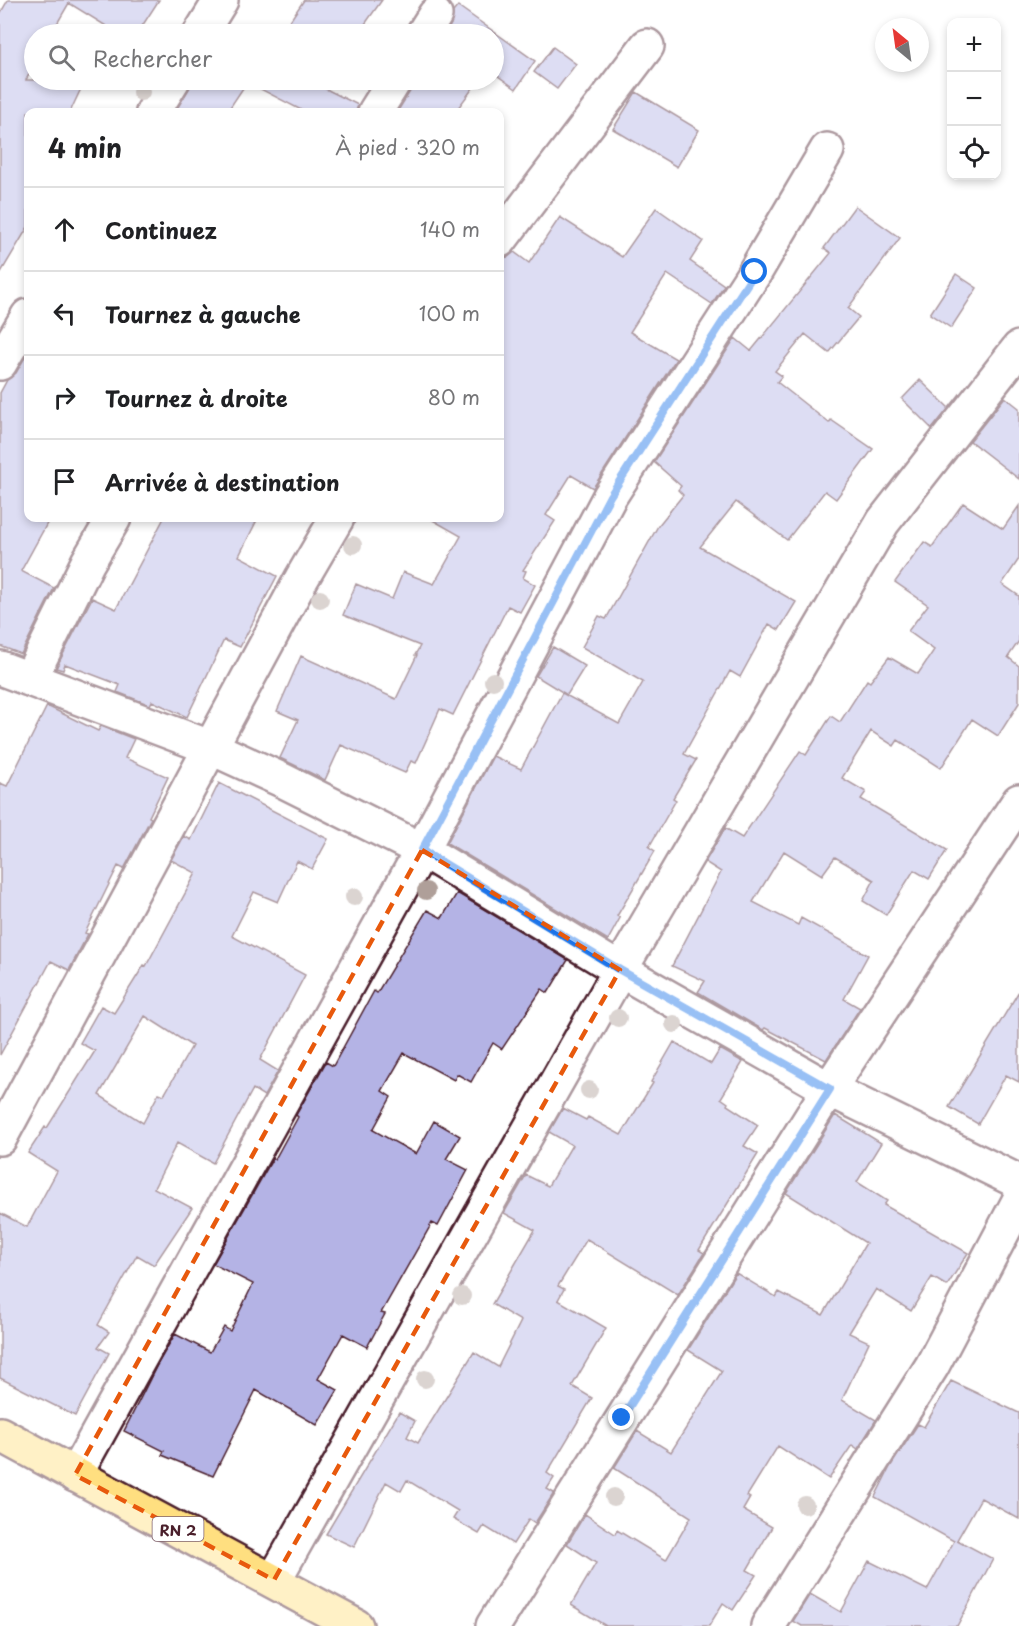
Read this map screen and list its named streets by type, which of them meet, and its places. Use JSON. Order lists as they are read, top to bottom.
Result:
{
  "streets": {
    "highway": ["RN 2"]
  },
  "north": "top left",
  "page": {
    "map_buttons": ["+", "−"],
    "search": "Rechercher",
    "heading": ["4 min", "À pied · 320 m"],
    "list": [
      ["Continuez", "140 m"],
      ["Tournez à gauche", "100 m"],
      ["Tournez à droite", "80 m"],
      "Arrivée à destination"
    ]
  }
}
